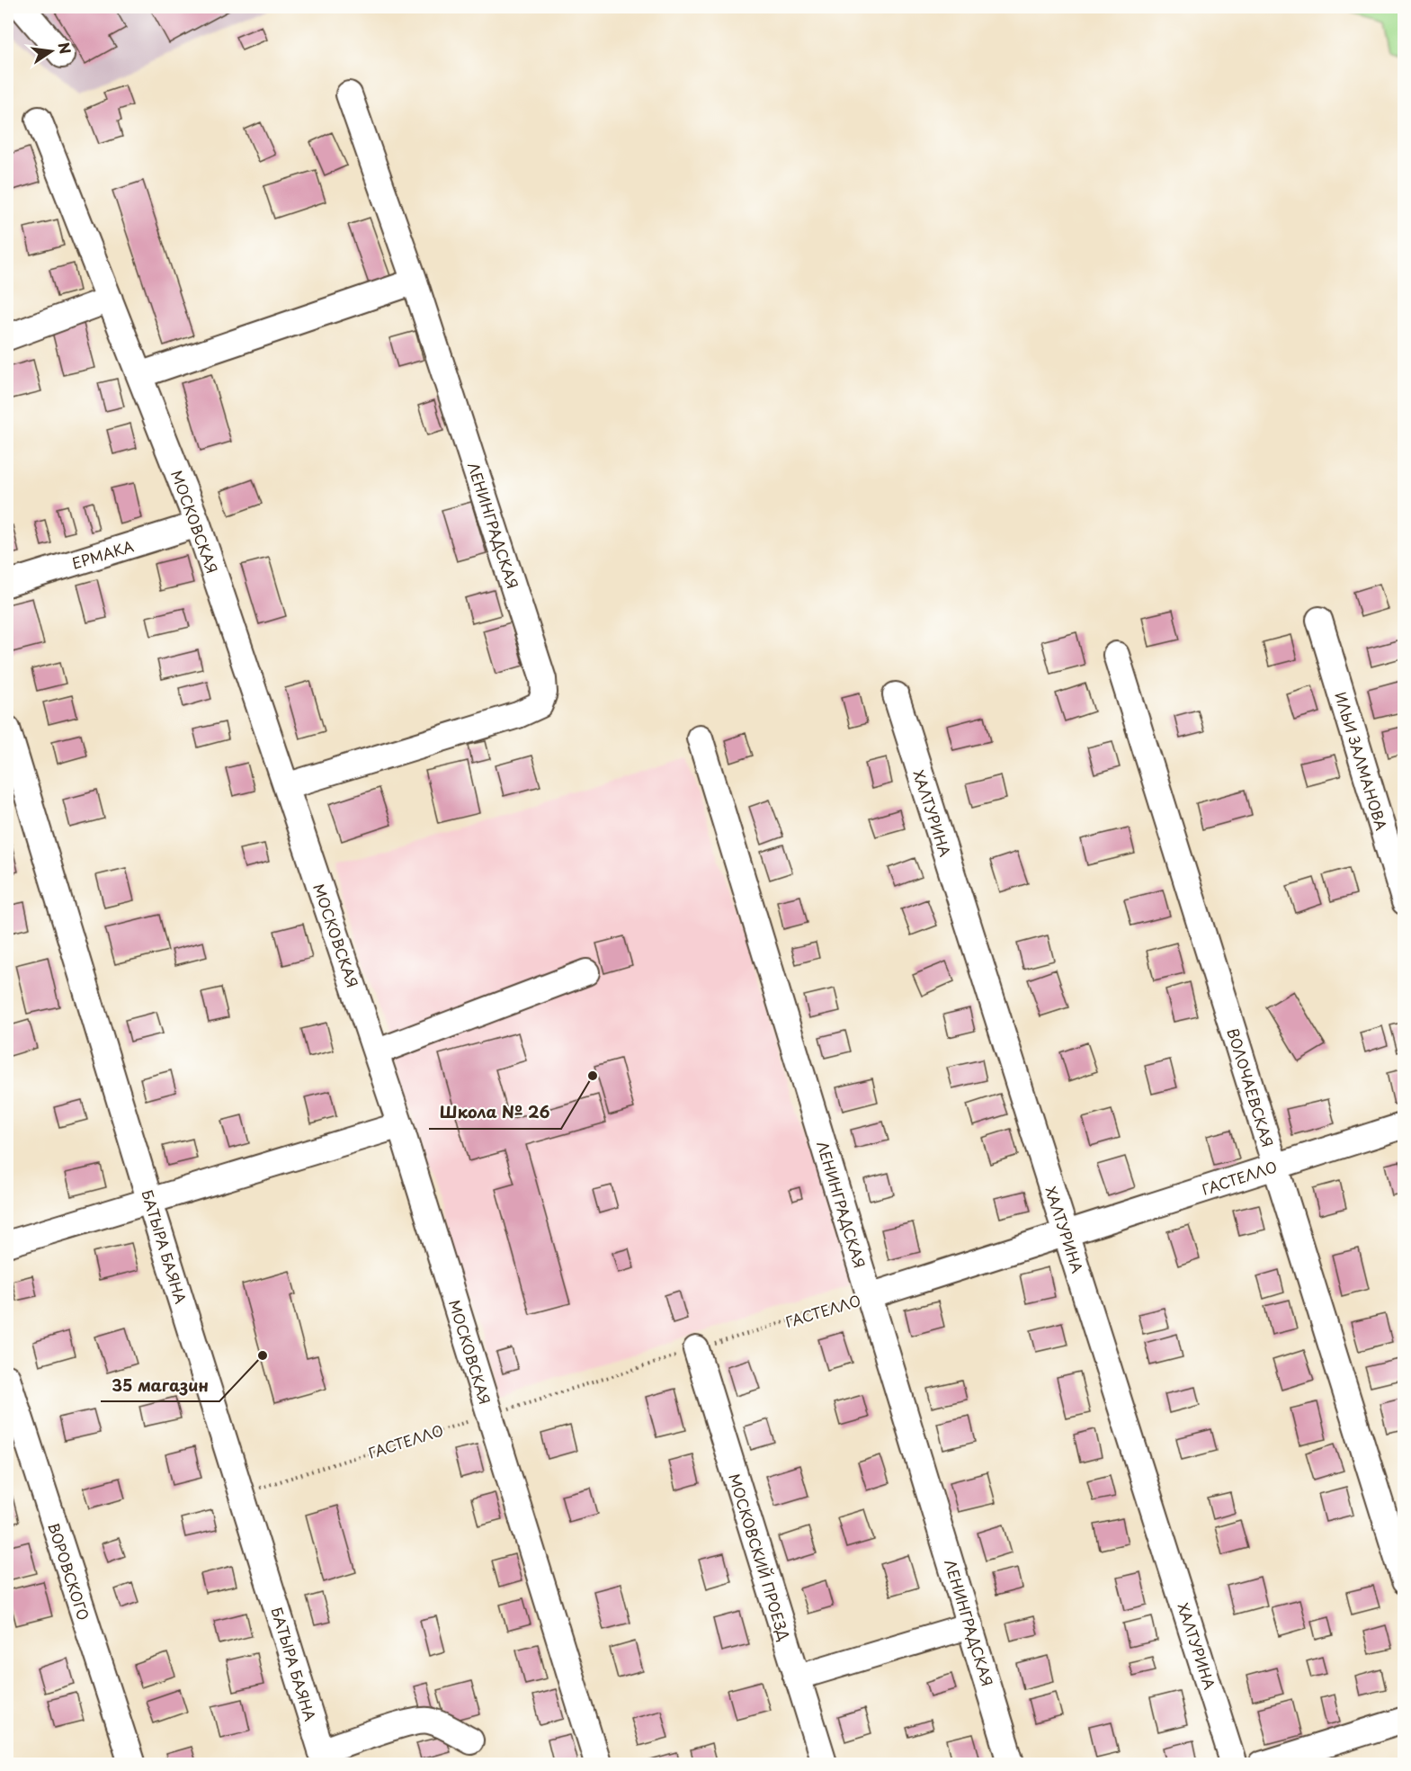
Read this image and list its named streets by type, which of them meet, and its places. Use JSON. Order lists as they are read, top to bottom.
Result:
{
  "streets": {
    "street": [
      "МОСКОВСКАЯ",
      "ЛЕНИНГРАДСКАЯ",
      "ЕРМАКА",
      "ИЛЬИ ЗАЛМАНОВА",
      "ХАЛТУРИНА",
      "ВОЛОЧАЕВСКАЯ",
      "ГАСТЕЛЛО",
      "БАТЫРА БАЯНА",
      "МОСКОВСКИЙ ПРОЕЗД",
      "ВОРОВСКОГО"
    ]
  },
  "crossings": [
    ["МОСКОВСКАЯ", "ЛЕНИНГРАДСКАЯ"],
    ["МОСКОВСКАЯ", "ЕРМАКА"],
    ["МОСКОВСКАЯ", "ГАСТЕЛЛО"],
    ["ЛЕНИНГРАДСКАЯ", "ГАСТЕЛЛО"],
    ["ХАЛТУРИНА", "ГАСТЕЛЛО"],
    ["ВОЛОЧАЕВСКАЯ", "ГАСТЕЛЛО"],
    ["ГАСТЕЛЛО", "БАТЫРА БАЯНА"],
    ["ГАСТЕЛЛО", "МОСКОВСКИЙ ПРОЕЗД"]
  ],
  "places": ["Школа № 26", "35 магазин"],
  "north": "right"
}
